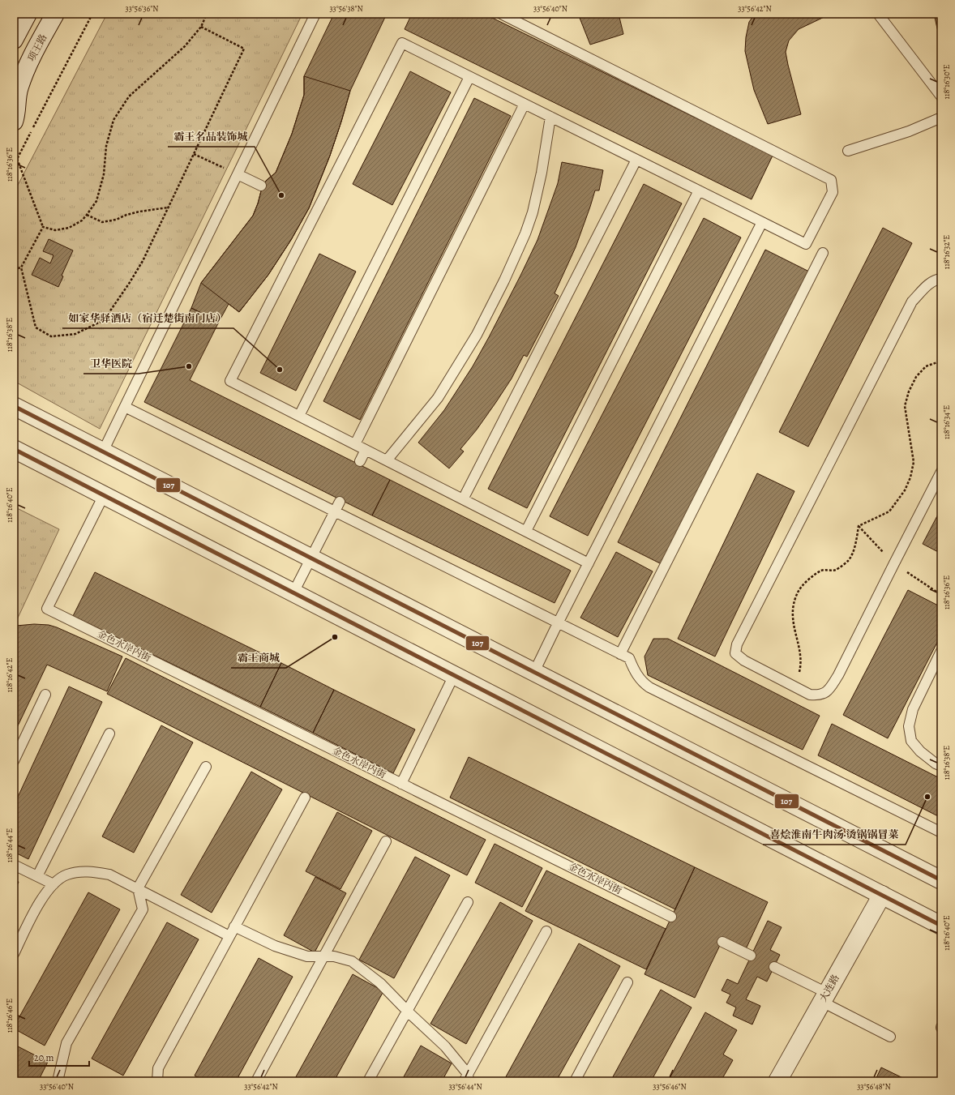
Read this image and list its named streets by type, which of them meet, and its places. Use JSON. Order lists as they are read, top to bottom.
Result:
{
  "streets": {
    "street": ["项王路", "大连路"],
    "lane": ["金色水岸内街"]
  },
  "places": [
    "霸王名品装饰城",
    "卫华医院",
    "如家华驿酒店（宿迁楚街南门店）",
    "霸王商城",
    "喜烩淮南牛肉汤·烫锅锅冒菜"
  ],
  "lines": ["transit line 107"],
  "scale_bar": "20 m",
  "coordinates": [
    "33°56'36\"N",
    "33°56'38\"N",
    "33°56'40\"N",
    "33°56'42\"N",
    "118°16'30\"E",
    "118°16'36\"E",
    "118°16'32\"E",
    "118°16'38\"E",
    "118°16'34\"E",
    "118°16'40\"E",
    "118°16'42\"E",
    "118°16'44\"E",
    "118°16'46\"E",
    "33°56'44\"N",
    "33°56'46\"N",
    "33°56'48\"N"
  ]
}
